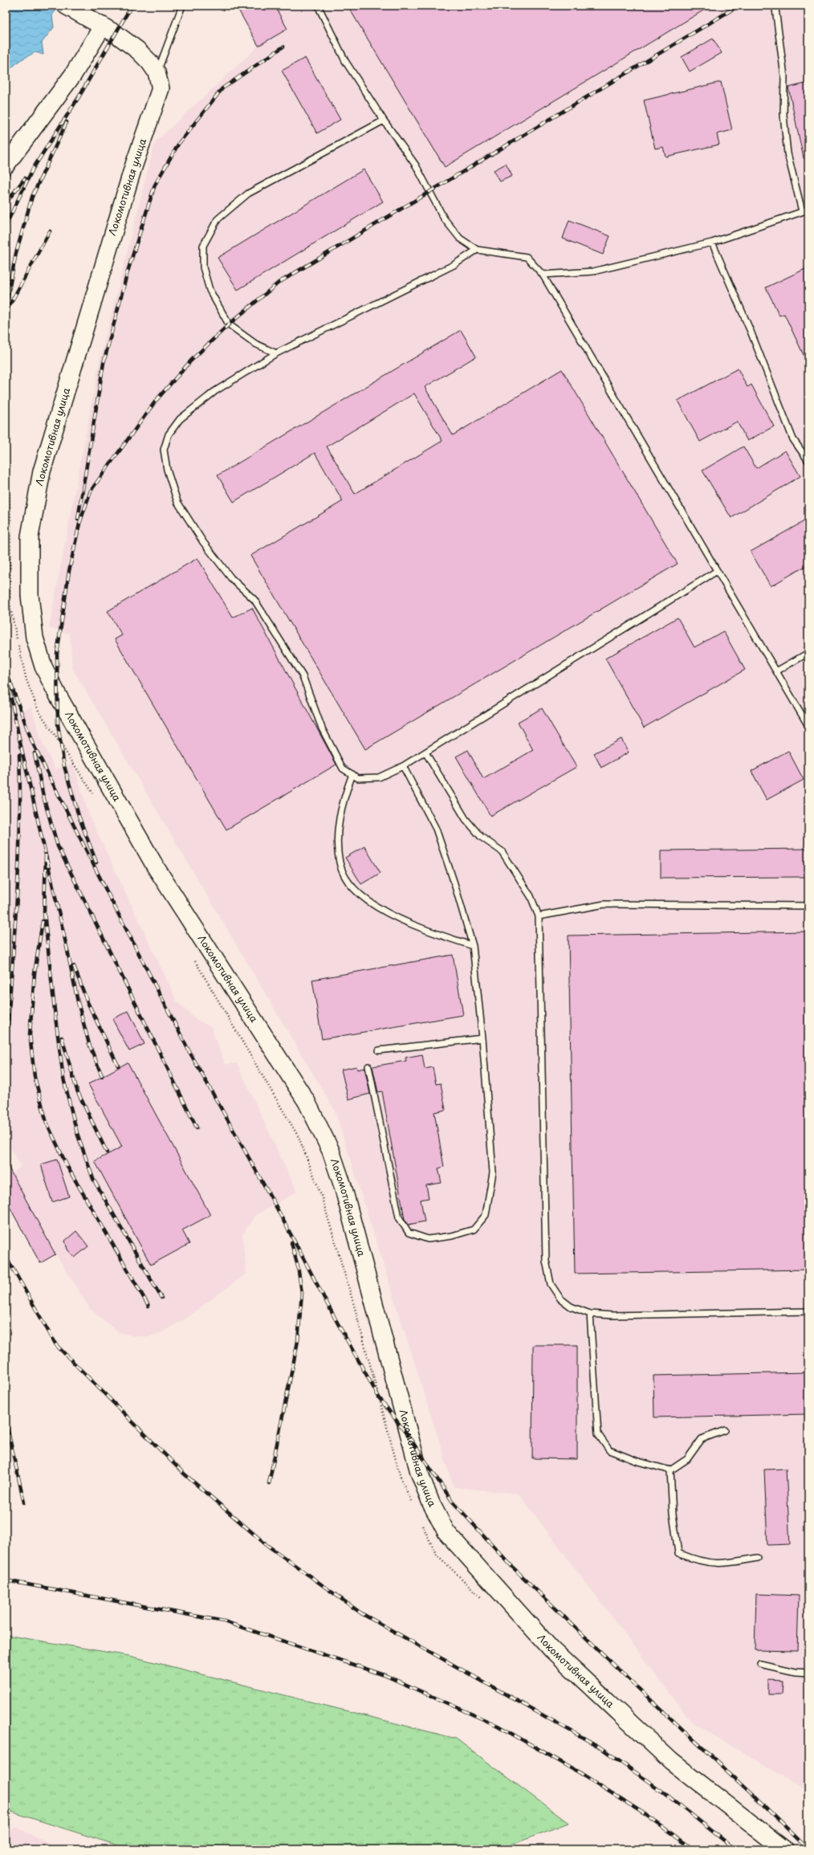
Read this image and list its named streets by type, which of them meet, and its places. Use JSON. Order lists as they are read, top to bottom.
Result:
{
  "streets": {
    "main road": ["Локомотивная улица"]
  }
}
